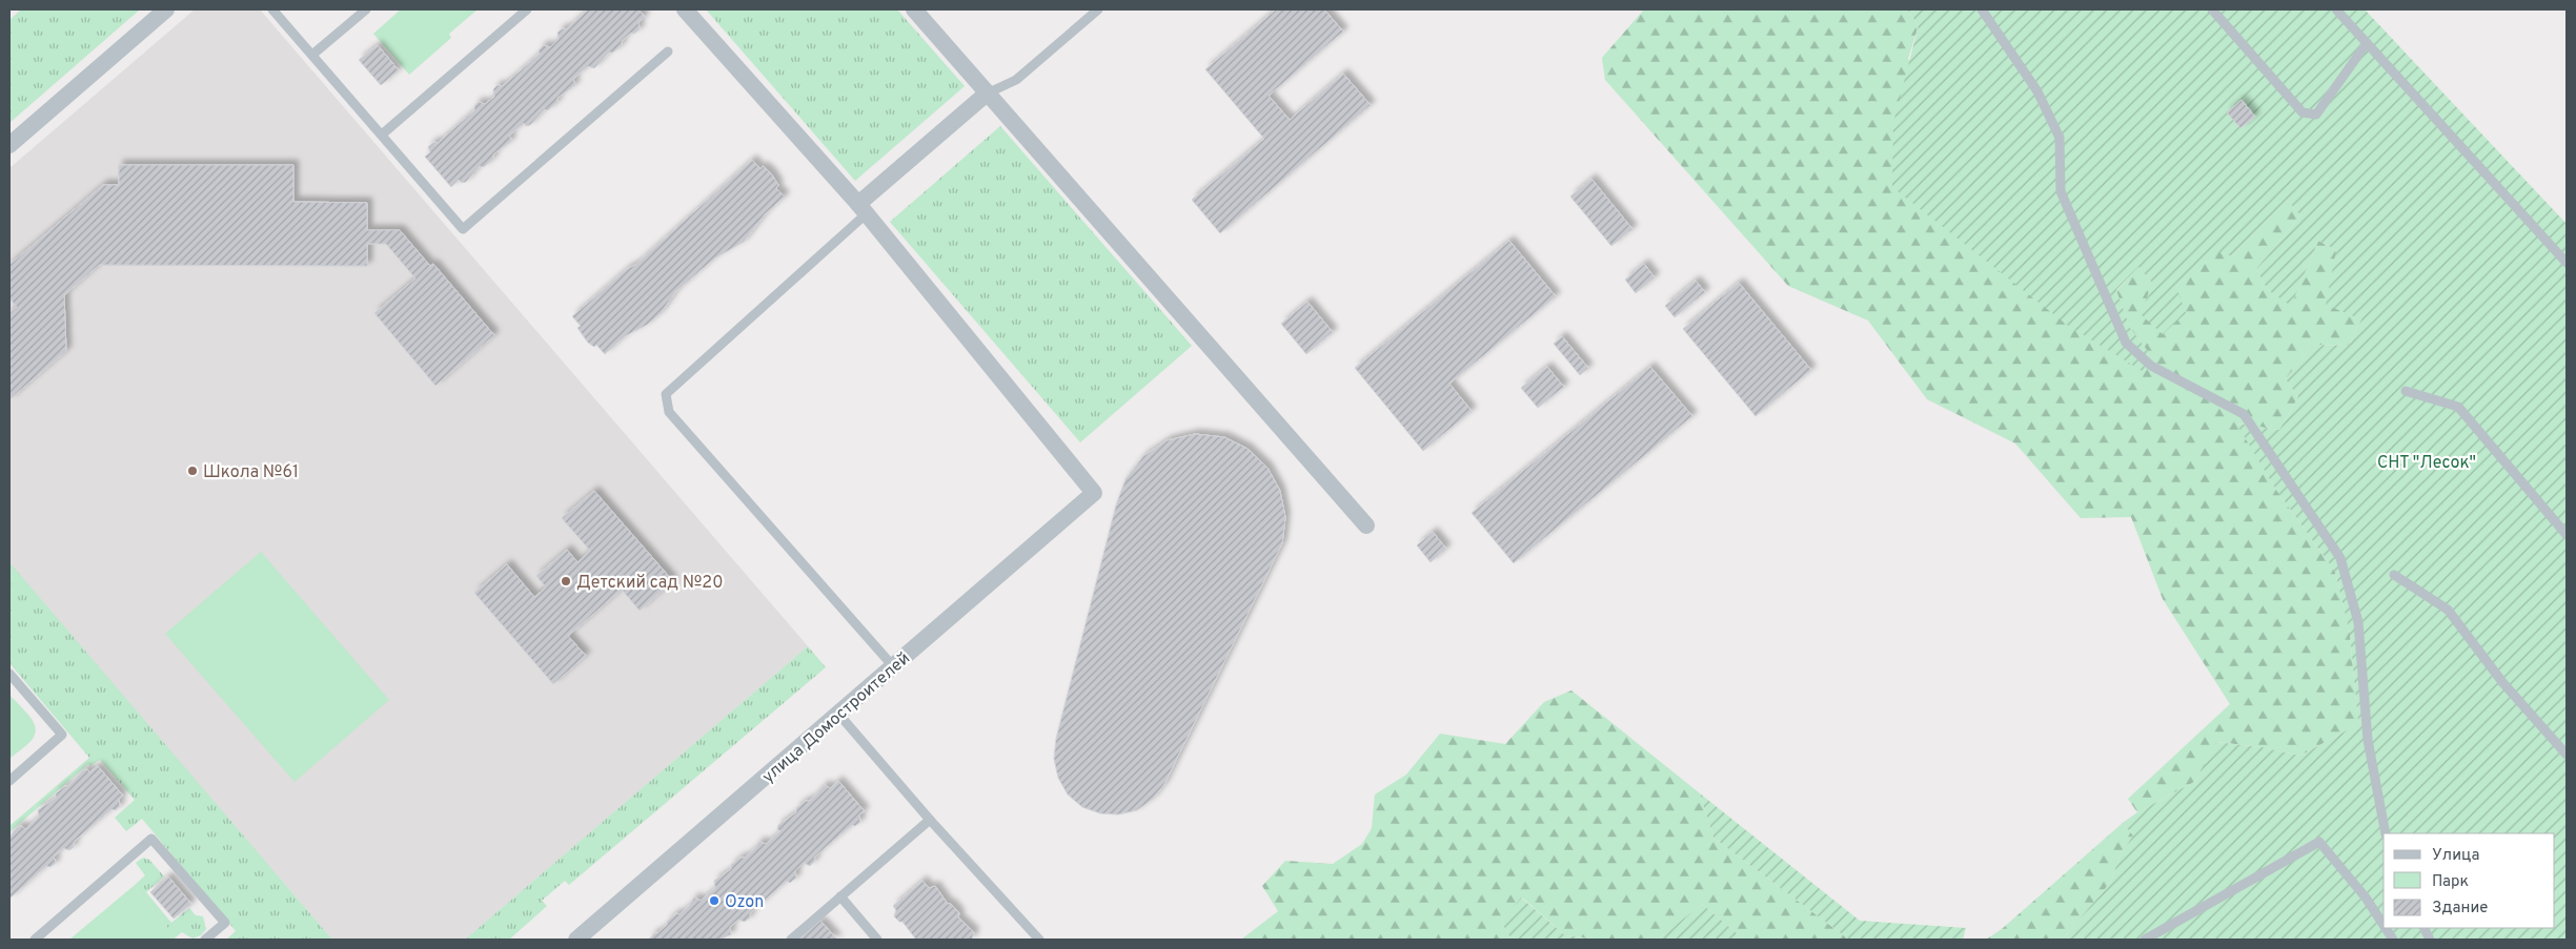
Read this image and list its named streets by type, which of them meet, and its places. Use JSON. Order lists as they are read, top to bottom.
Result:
{
  "streets": {
    "street": ["улица Домостроителей"]
  },
  "parks": ["СНТ \"Лесок\""],
  "places": ["Школа №61", "Детский сад №20", "Ozon"],
  "legend": ["Улица", "Парк", "Здание"]
}
